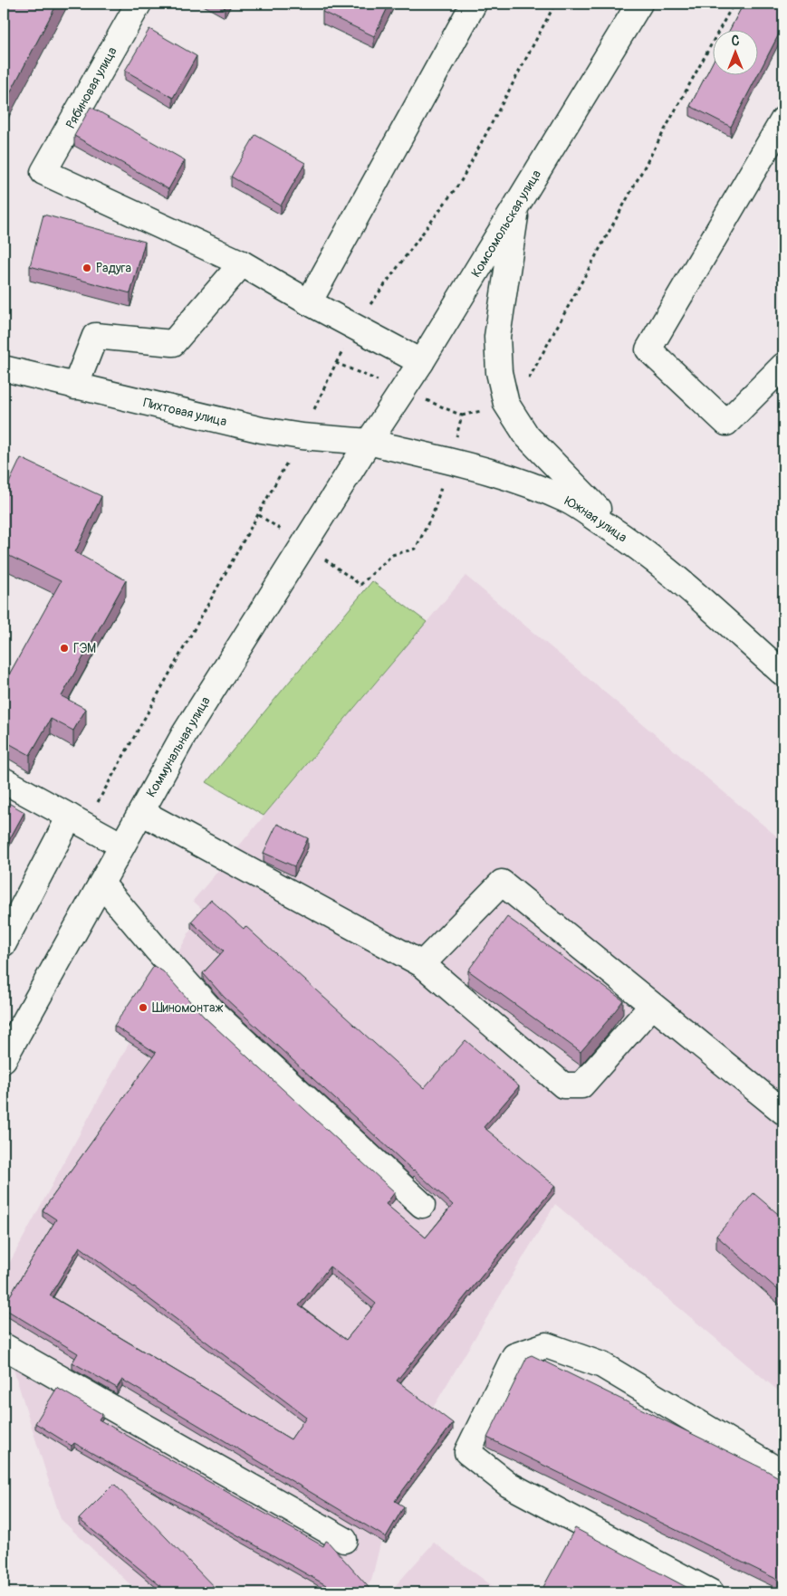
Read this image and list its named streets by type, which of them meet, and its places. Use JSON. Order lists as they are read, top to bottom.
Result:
{
  "streets": {
    "street": [
      "Рябиновая улица",
      "Комсомольская улица",
      "Пихтовая улица",
      "Южная улица",
      "Коммунальная улица"
    ]
  },
  "crossings": [
    ["Комсомольская улица", "Пихтовая улица"],
    ["Комсомольская улица", "Южная улица"],
    ["Комсомольская улица", "Коммунальная улица"],
    ["Пихтовая улица", "Южная улица"],
    ["Пихтовая улица", "Коммунальная улица"],
    ["Южная улица", "Коммунальная улица"]
  ],
  "places": ["Радуга", "ГЭМ", "Шиномонтаж"],
  "north": "top"
}
